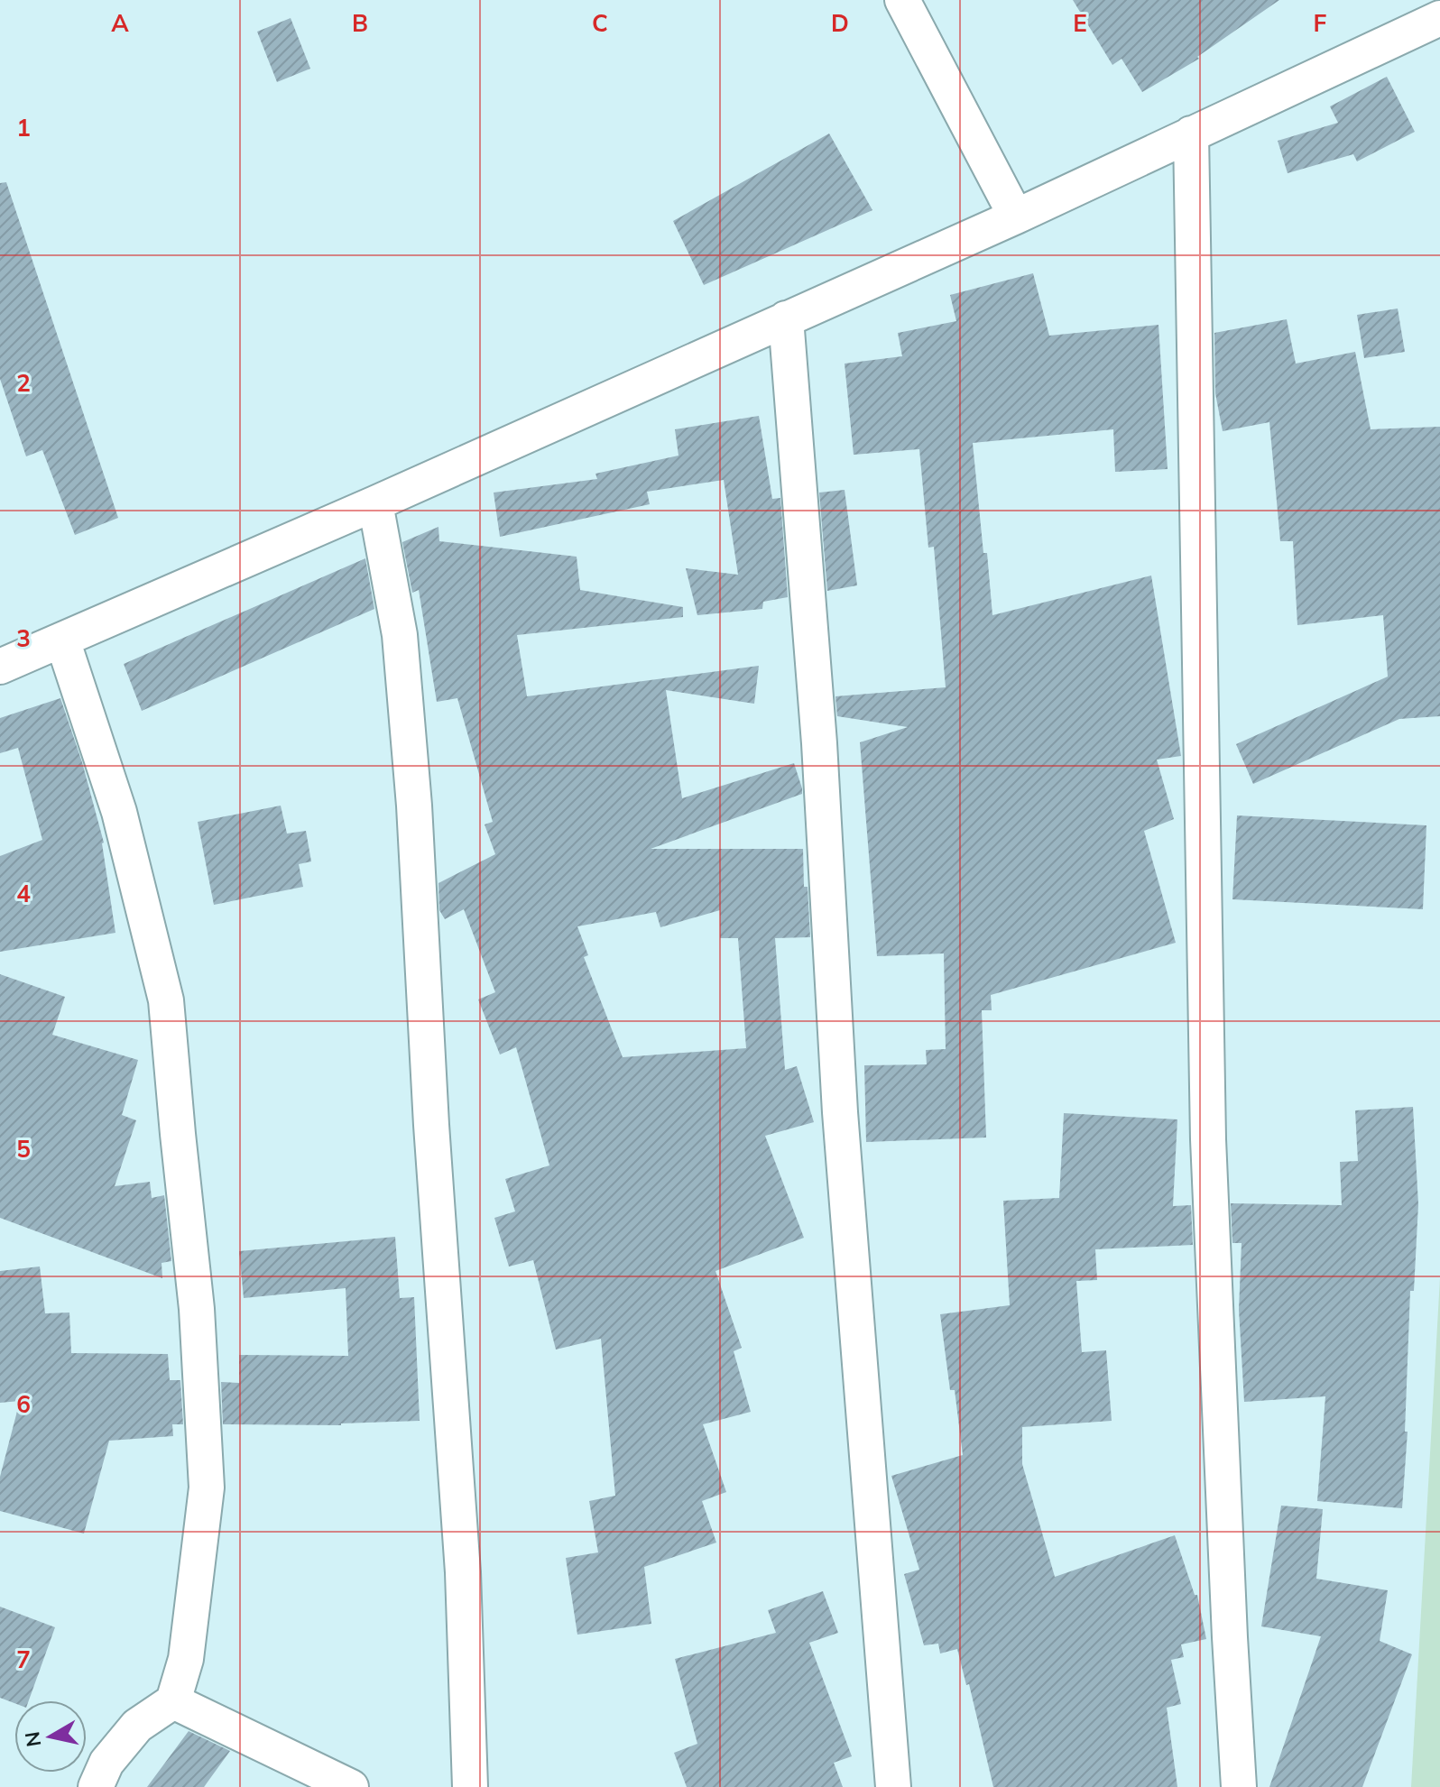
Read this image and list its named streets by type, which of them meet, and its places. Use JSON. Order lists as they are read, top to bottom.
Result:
{
  "north": "left",
  "grid": {
    "columns": [
      "A",
      "B",
      "C",
      "D",
      "E",
      "F"
    ],
    "rows": [
      "1",
      "2",
      "3",
      "4",
      "5",
      "6",
      "7"
    ]
  }
}
